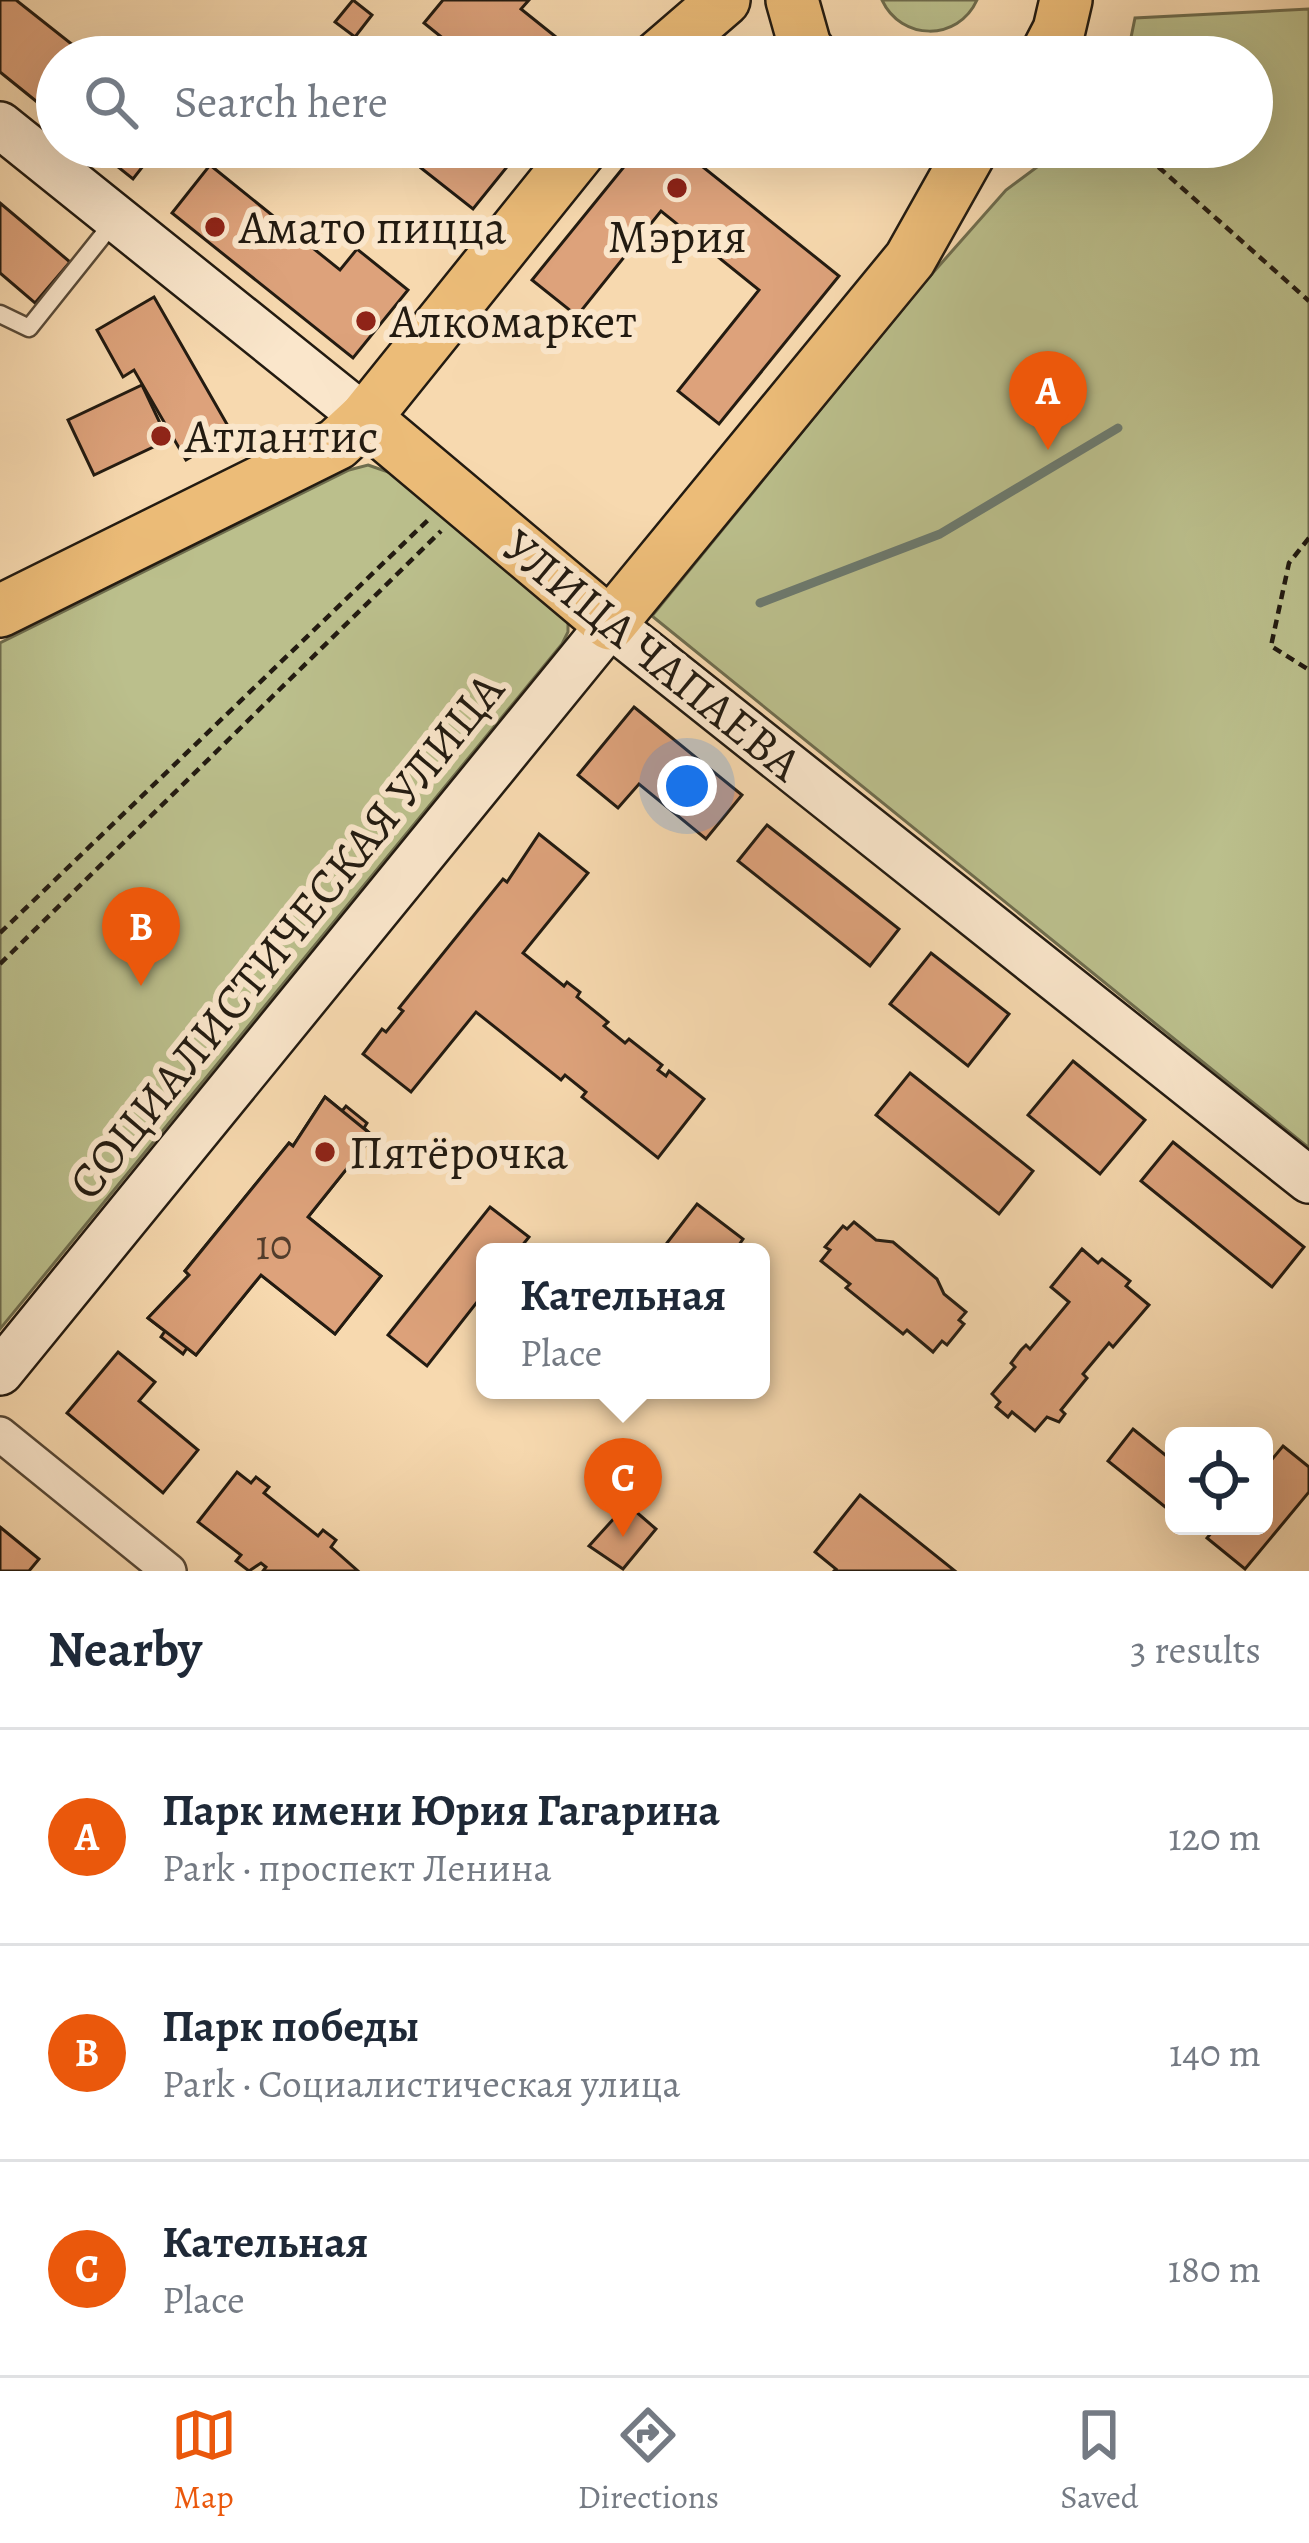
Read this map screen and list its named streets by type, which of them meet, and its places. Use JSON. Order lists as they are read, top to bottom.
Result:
{
  "streets": {
    "main road": ["УЛИЦА ЧАПАЕВА"],
    "street": ["СОЦИАЛИСТИЧЕСКАЯ УЛИЦА"]
  },
  "crossings": [
    ["УЛИЦА ЧАПАЕВА", "СОЦИАЛИСТИЧЕСКАЯ УЛИЦА"]
  ],
  "places": [
    "Мэрия",
    "Амато пицца",
    "Алкомаркет",
    "Атлантис",
    "Пятёрочка"
  ],
  "house_numbers": ["10"],
  "page": {
    "search": "Search here",
    "pins": ["A", "B", "C"],
    "popup": ["Кательная", "Place"],
    "heading": ["Nearby", "3 results"],
    "list": [
      {
        "mark": "A",
        "name": "Парк имени Юрия Гагарина",
        "note": "Park · проспект Ленина",
        "value": "120 m"
      },
      {
        "mark": "B",
        "name": "Парк победы",
        "note": "Park · Социалистическая улица",
        "value": "140 m"
      },
      {
        "mark": "C",
        "name": "Кательная",
        "note": "Place",
        "value": "180 m"
      }
    ],
    "nav": ["Map", "Directions", "Saved"]
  }
}
